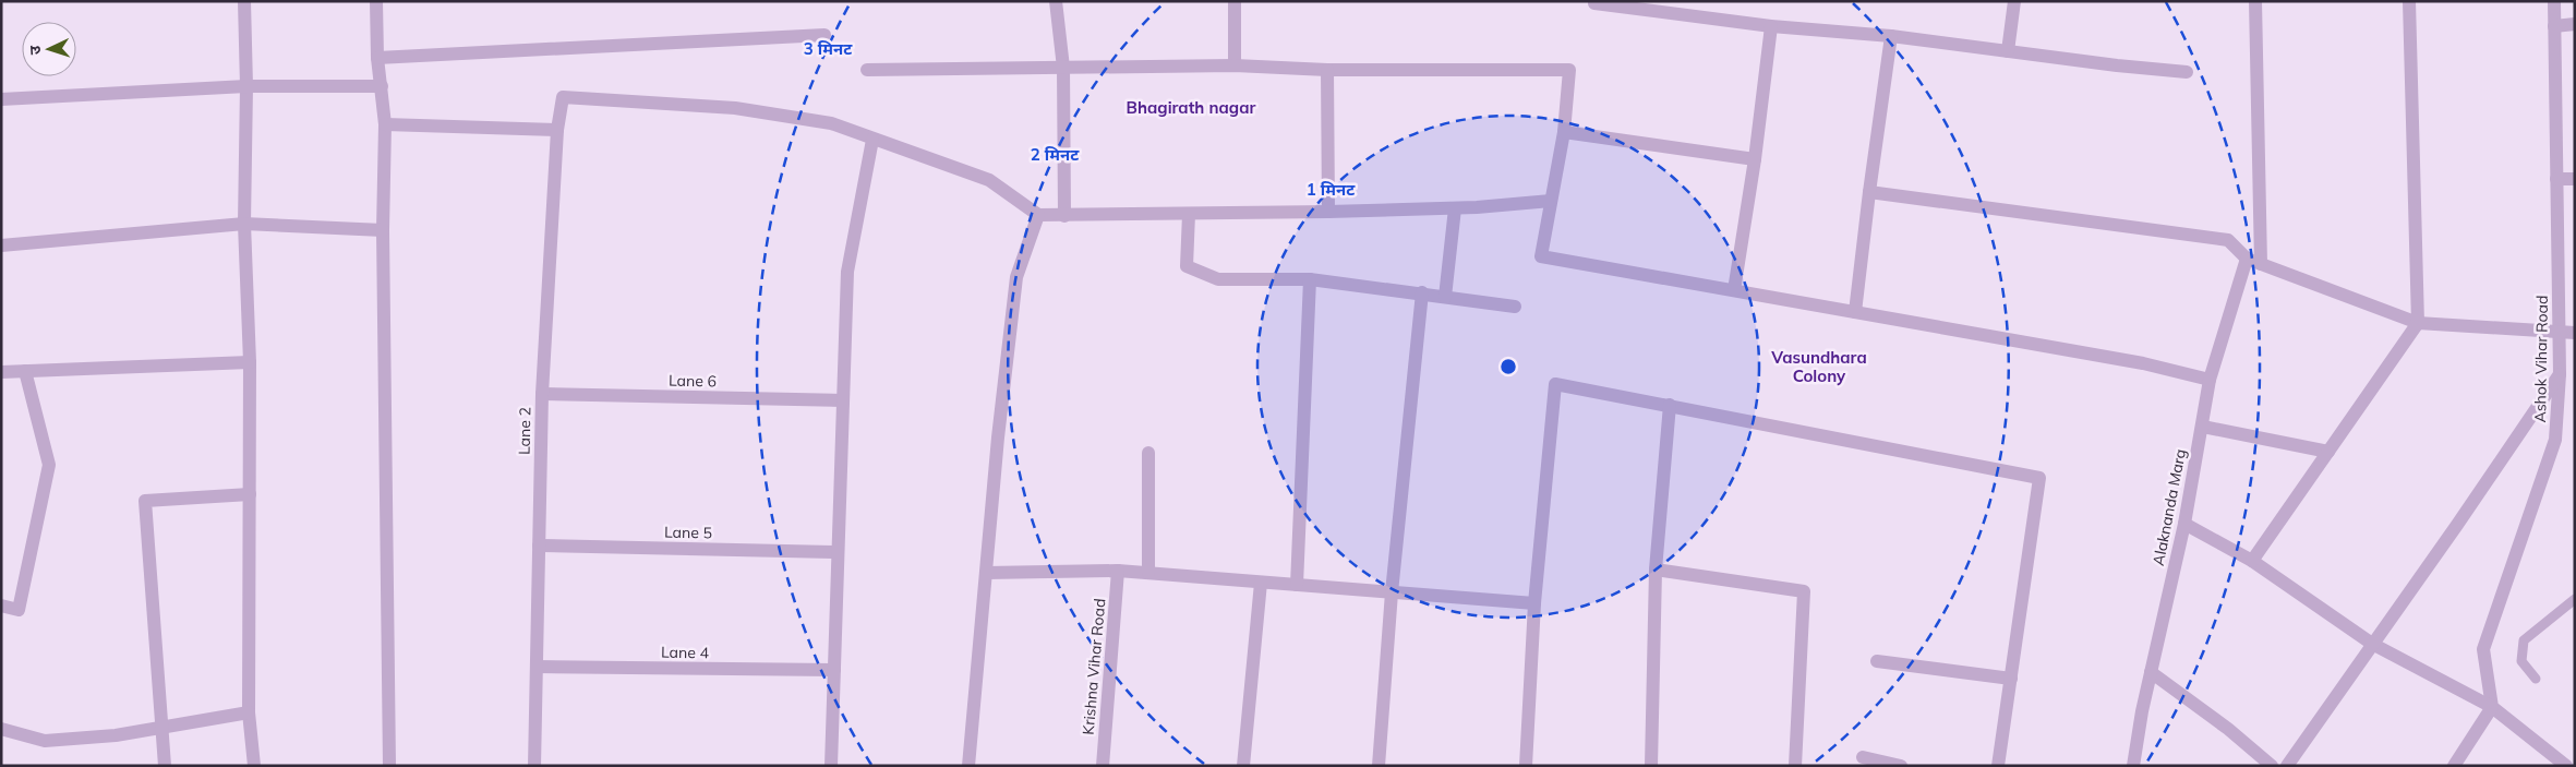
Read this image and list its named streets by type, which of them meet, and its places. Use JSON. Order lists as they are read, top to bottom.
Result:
{
  "streets": {
    "street": [
      "Ashok Vihar Road",
      "Lane 6",
      "Lane 2",
      "Alaknanda Marg",
      "Lane 5",
      "Lane 4",
      "Krishna Vihar Road"
    ]
  },
  "crossings": [
    ["Lane 6", "Lane 2"],
    ["Lane 2", "Lane 5"],
    ["Lane 2", "Lane 4"]
  ],
  "districts": ["Bhagirath nagar", "Vasundhara Colony"],
  "north": "left",
  "rings": ["3 मिनट", "2 मिनट", "1 मिनट"]
}
